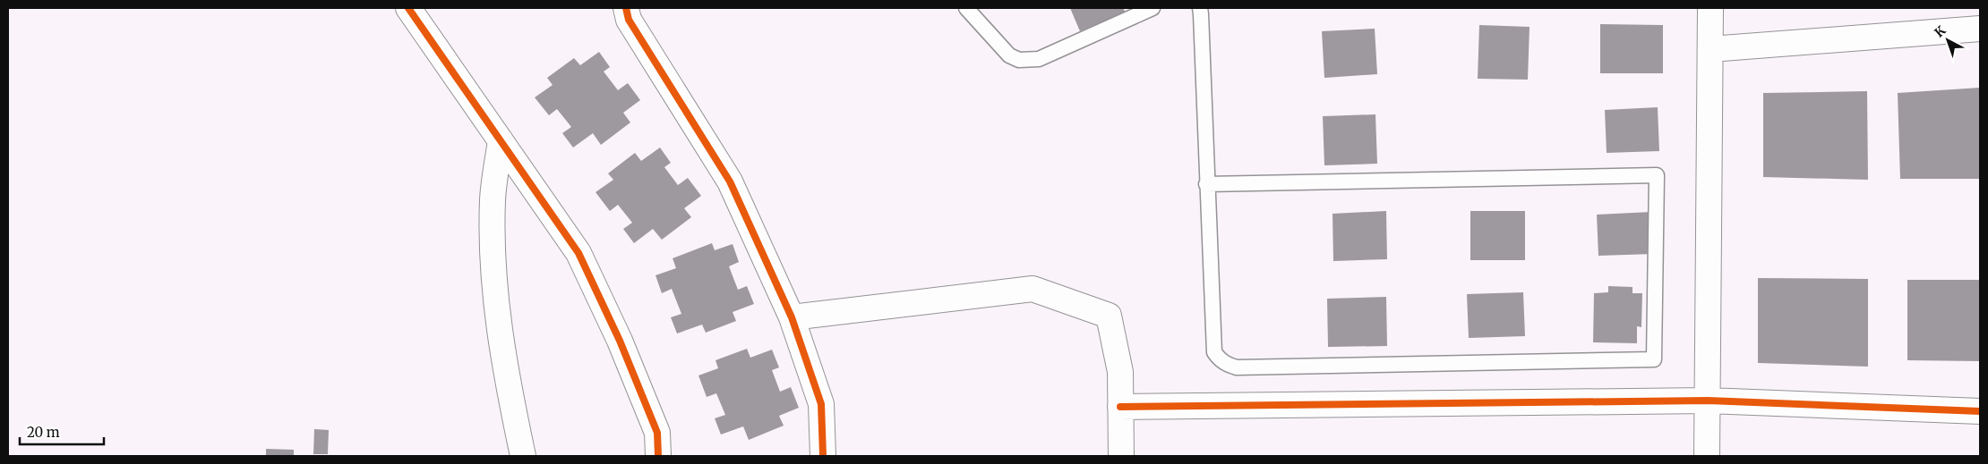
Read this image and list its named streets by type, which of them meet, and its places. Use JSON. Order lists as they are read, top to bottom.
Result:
{
  "scale_bar": "20 m",
  "north": "top left"
}
